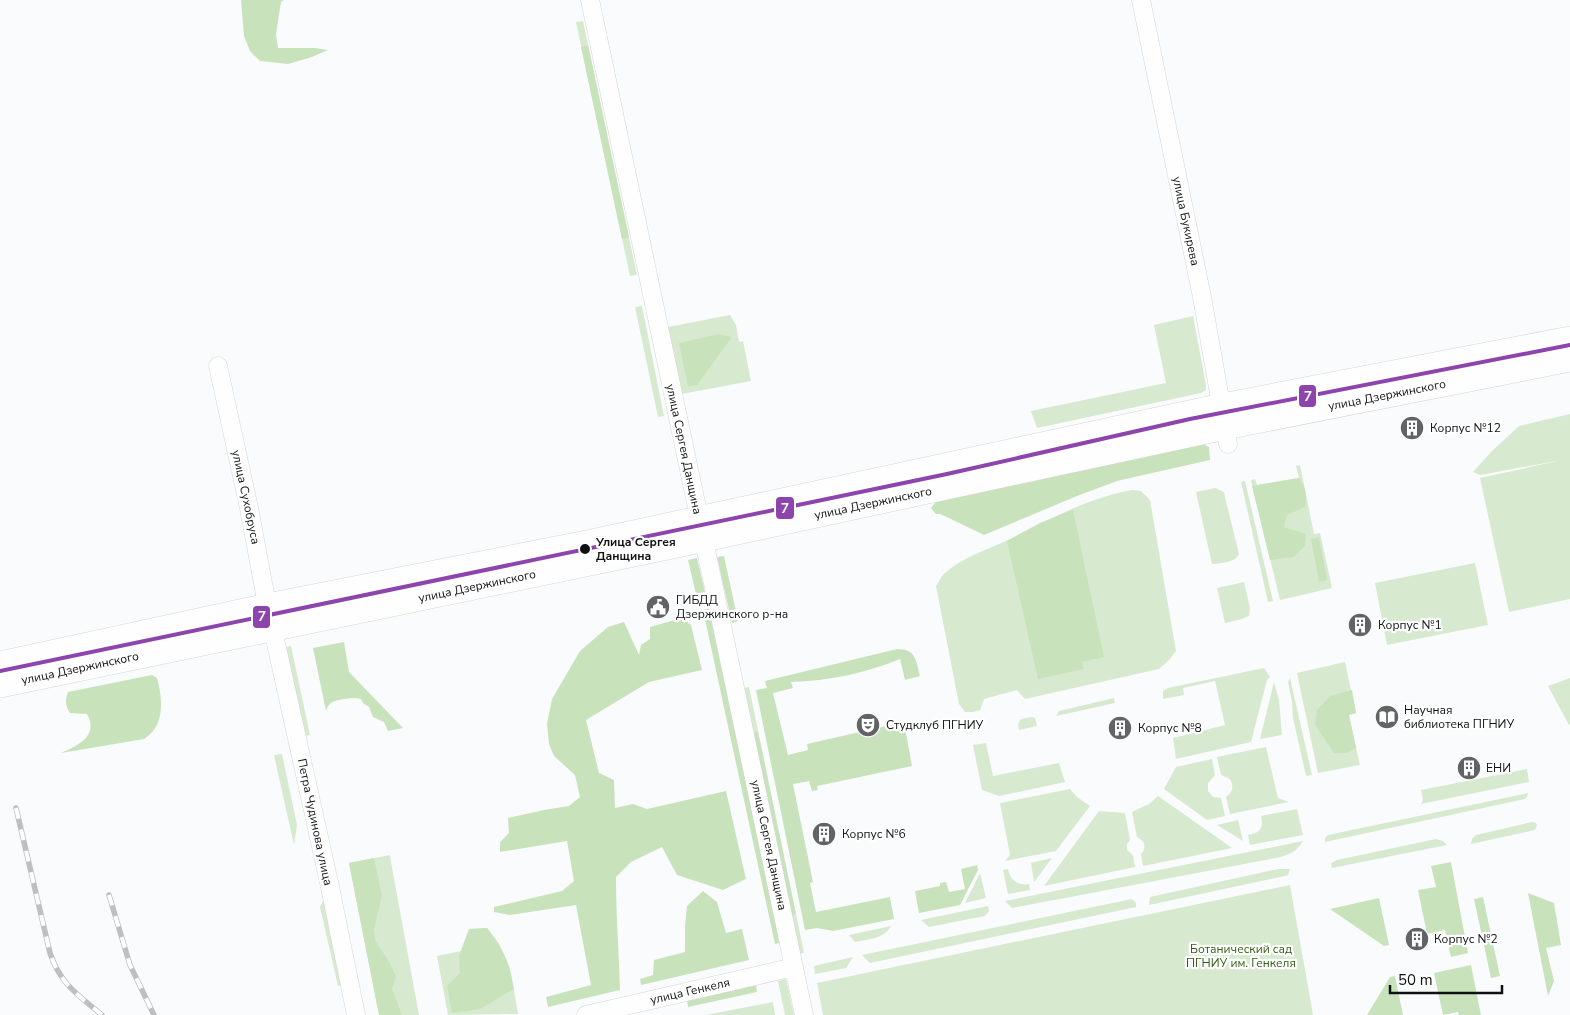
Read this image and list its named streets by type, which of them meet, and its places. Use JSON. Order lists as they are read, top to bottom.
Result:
{
  "streets": {
    "main road": ["улица Дзержинского"],
    "street": [
      "улица Букирева",
      "улица Сергея Данщина",
      "улица Сухобруса",
      "Петра Чудинова улица",
      "улица Генкеля"
    ]
  },
  "crossings": [
    ["улица Букирева", "улица Дзержинского"],
    ["улица Дзержинского", "улица Сергея Данщина"],
    ["улица Дзержинского", "улица Сухобруса"],
    ["улица Дзержинского", "Петра Чудинова улица"],
    ["улица Сергея Данщина", "улица Генкеля"],
    ["улица Сухобруса", "Петра Чудинова улица"]
  ],
  "parks": ["Ботанический сад ПГНИУ им. Генкеля"],
  "places": {
    "building": [
      "Корпус №12",
      "Корпус №1",
      "Корпус №8",
      "ЕНИ",
      "Корпус №6",
      "Корпус №2"
    ],
    "other": ["Улица Сергея Данщина"],
    "public building": ["ГИБДД Дзержинского р-на"],
    "library": ["Научная библиотека ПГНИУ"],
    "theatre": ["Студклуб ПГНИУ"]
  },
  "lines": ["transit line 7"],
  "scale_bar": "50 m"
}
